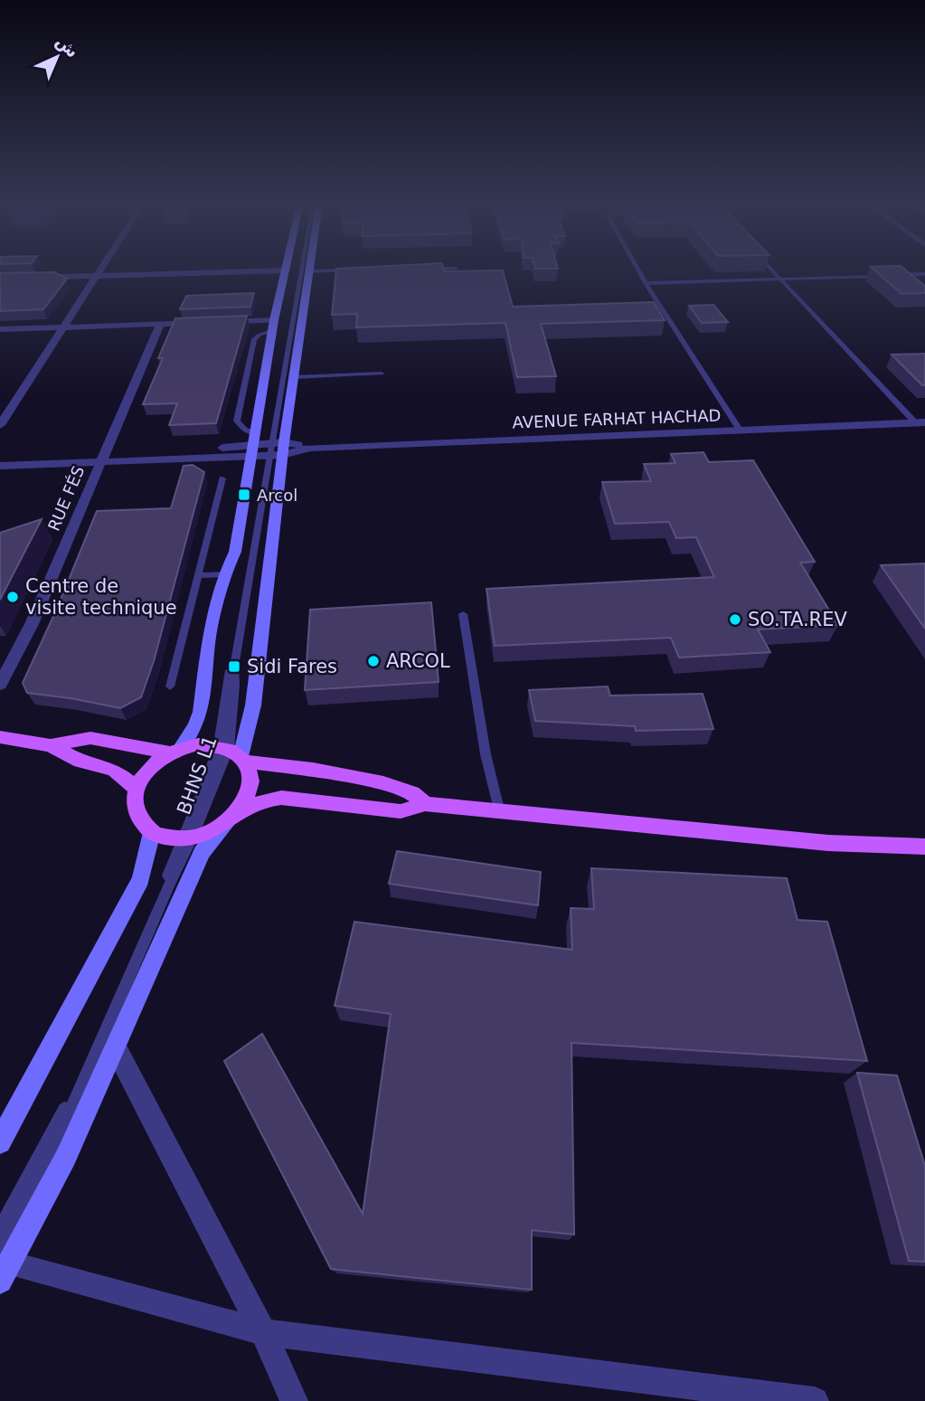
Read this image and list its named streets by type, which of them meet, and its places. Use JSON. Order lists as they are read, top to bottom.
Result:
{
  "streets": {
    "street": ["AVENUE FARHAT HACHAD", "RUE FÉS"],
    "lane": ["BHNS L1"]
  },
  "crossings": [
    ["AVENUE FARHAT HACHAD", "RUE FÉS"],
    ["AVENUE FARHAT HACHAD", "BHNS L1"]
  ],
  "places": {
    "transit": ["Arcol", "Sidi Fares"],
    "other": ["Centre de visite technique", "SO.TA.REV", "ARCOL"]
  },
  "north": "top right"
}
